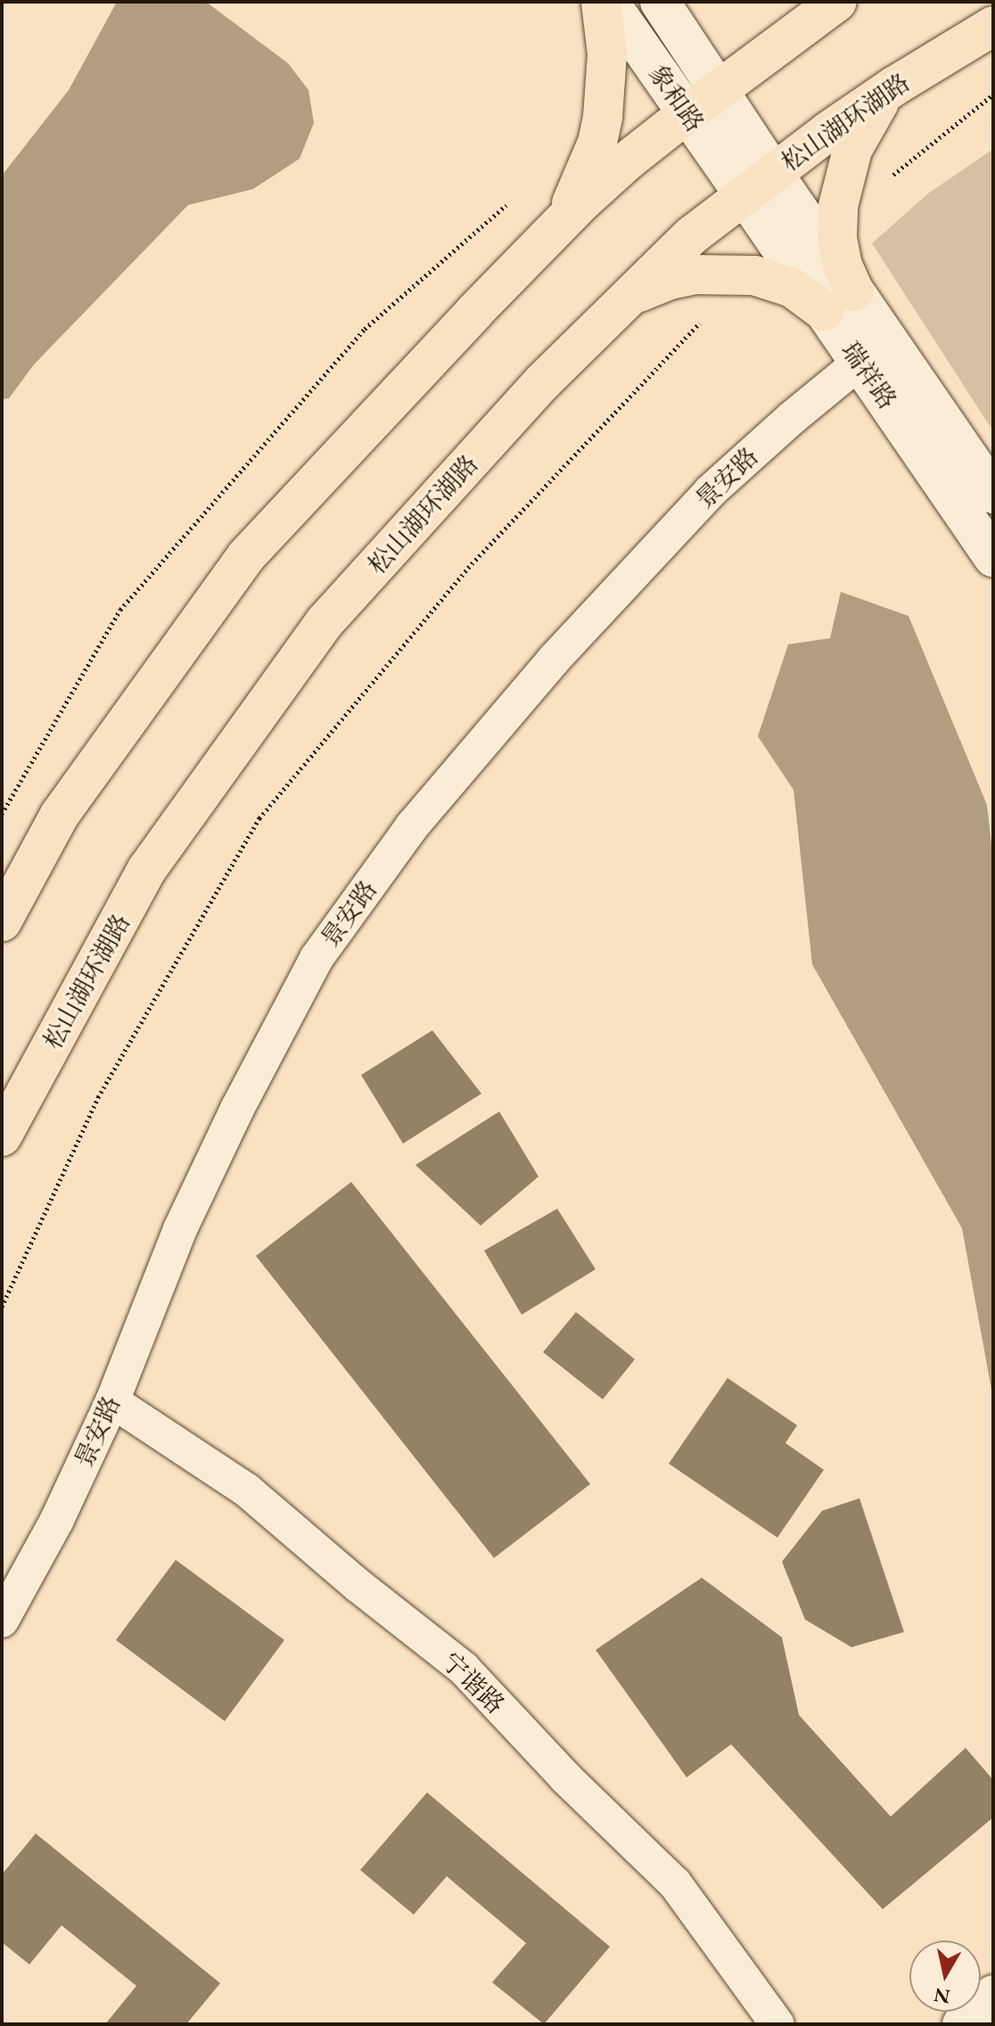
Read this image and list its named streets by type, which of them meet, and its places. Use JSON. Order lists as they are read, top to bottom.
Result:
{
  "streets": {
    "main road": ["松山湖环湖路"],
    "street": [
      "象和路",
      "瑞祥路",
      "景安路",
      "宁谐路"
    ]
  },
  "crossings": [
    ["象和路", "松山湖环湖路"],
    ["象和路", "瑞祥路"],
    ["松山湖环湖路", "瑞祥路"],
    ["瑞祥路", "景安路"],
    ["景安路", "宁谐路"]
  ],
  "north": "bottom"
}
